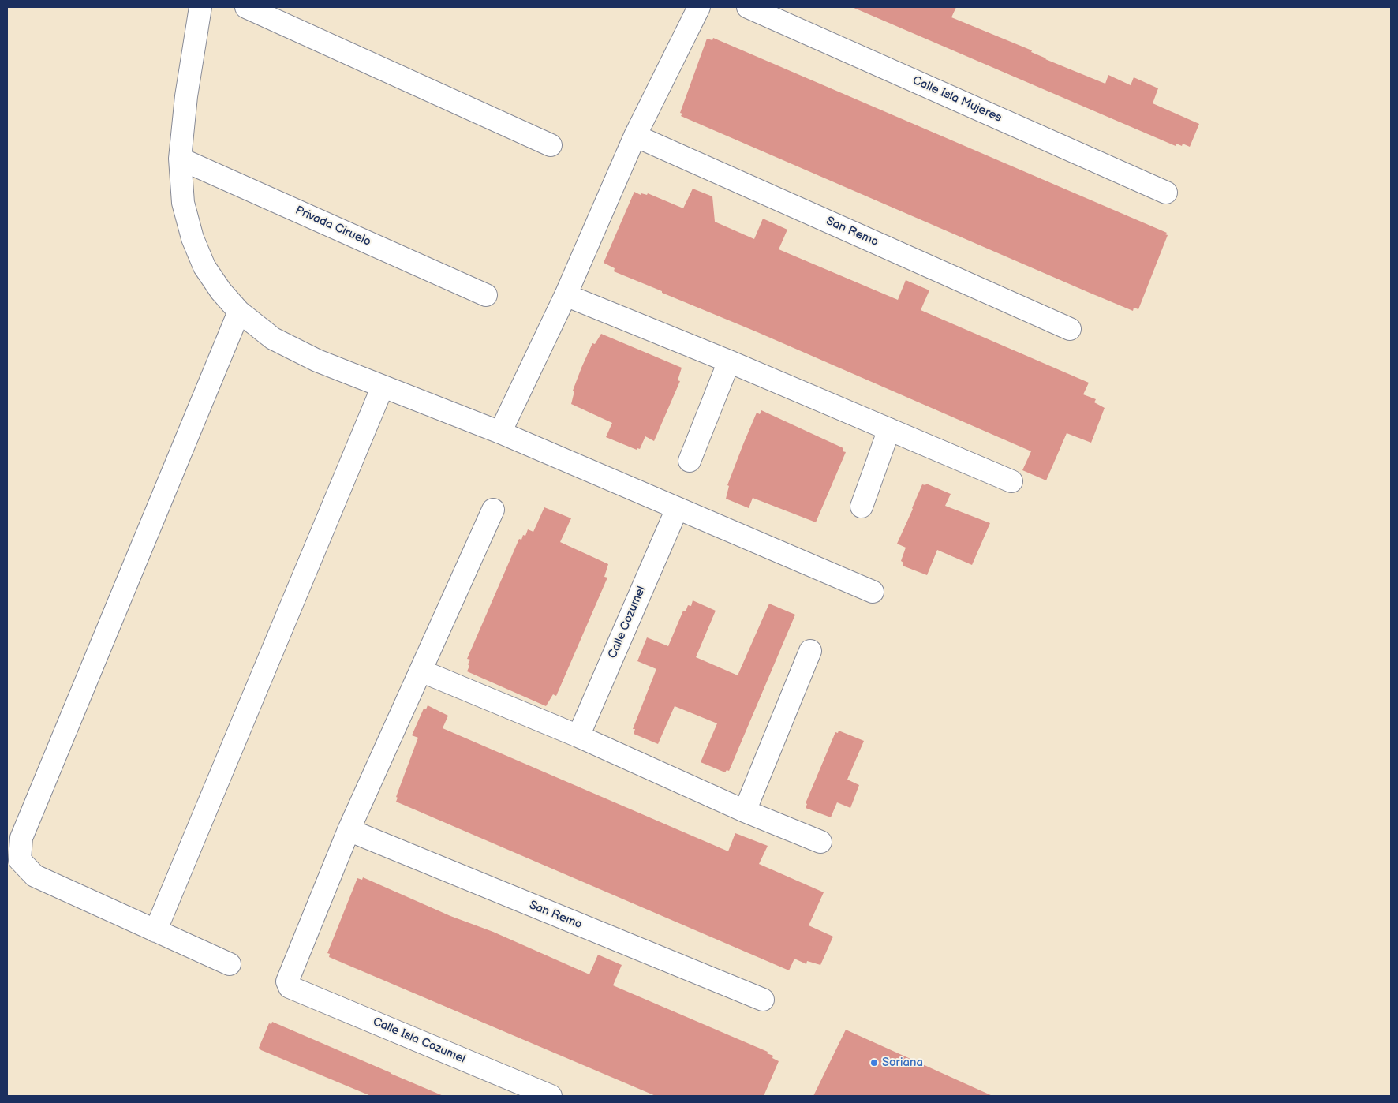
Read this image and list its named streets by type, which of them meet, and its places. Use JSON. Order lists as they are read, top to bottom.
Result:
{
  "streets": {
    "street": [
      "Calle Isla Mujeres",
      "Privada Ciruelo",
      "San Remo",
      "Calle Cozumel",
      "Calle Isla Cozumel"
    ]
  },
  "crossings": [
    ["San Remo", "Calle Isla Cozumel"]
  ],
  "places": ["Soriana"]
}
